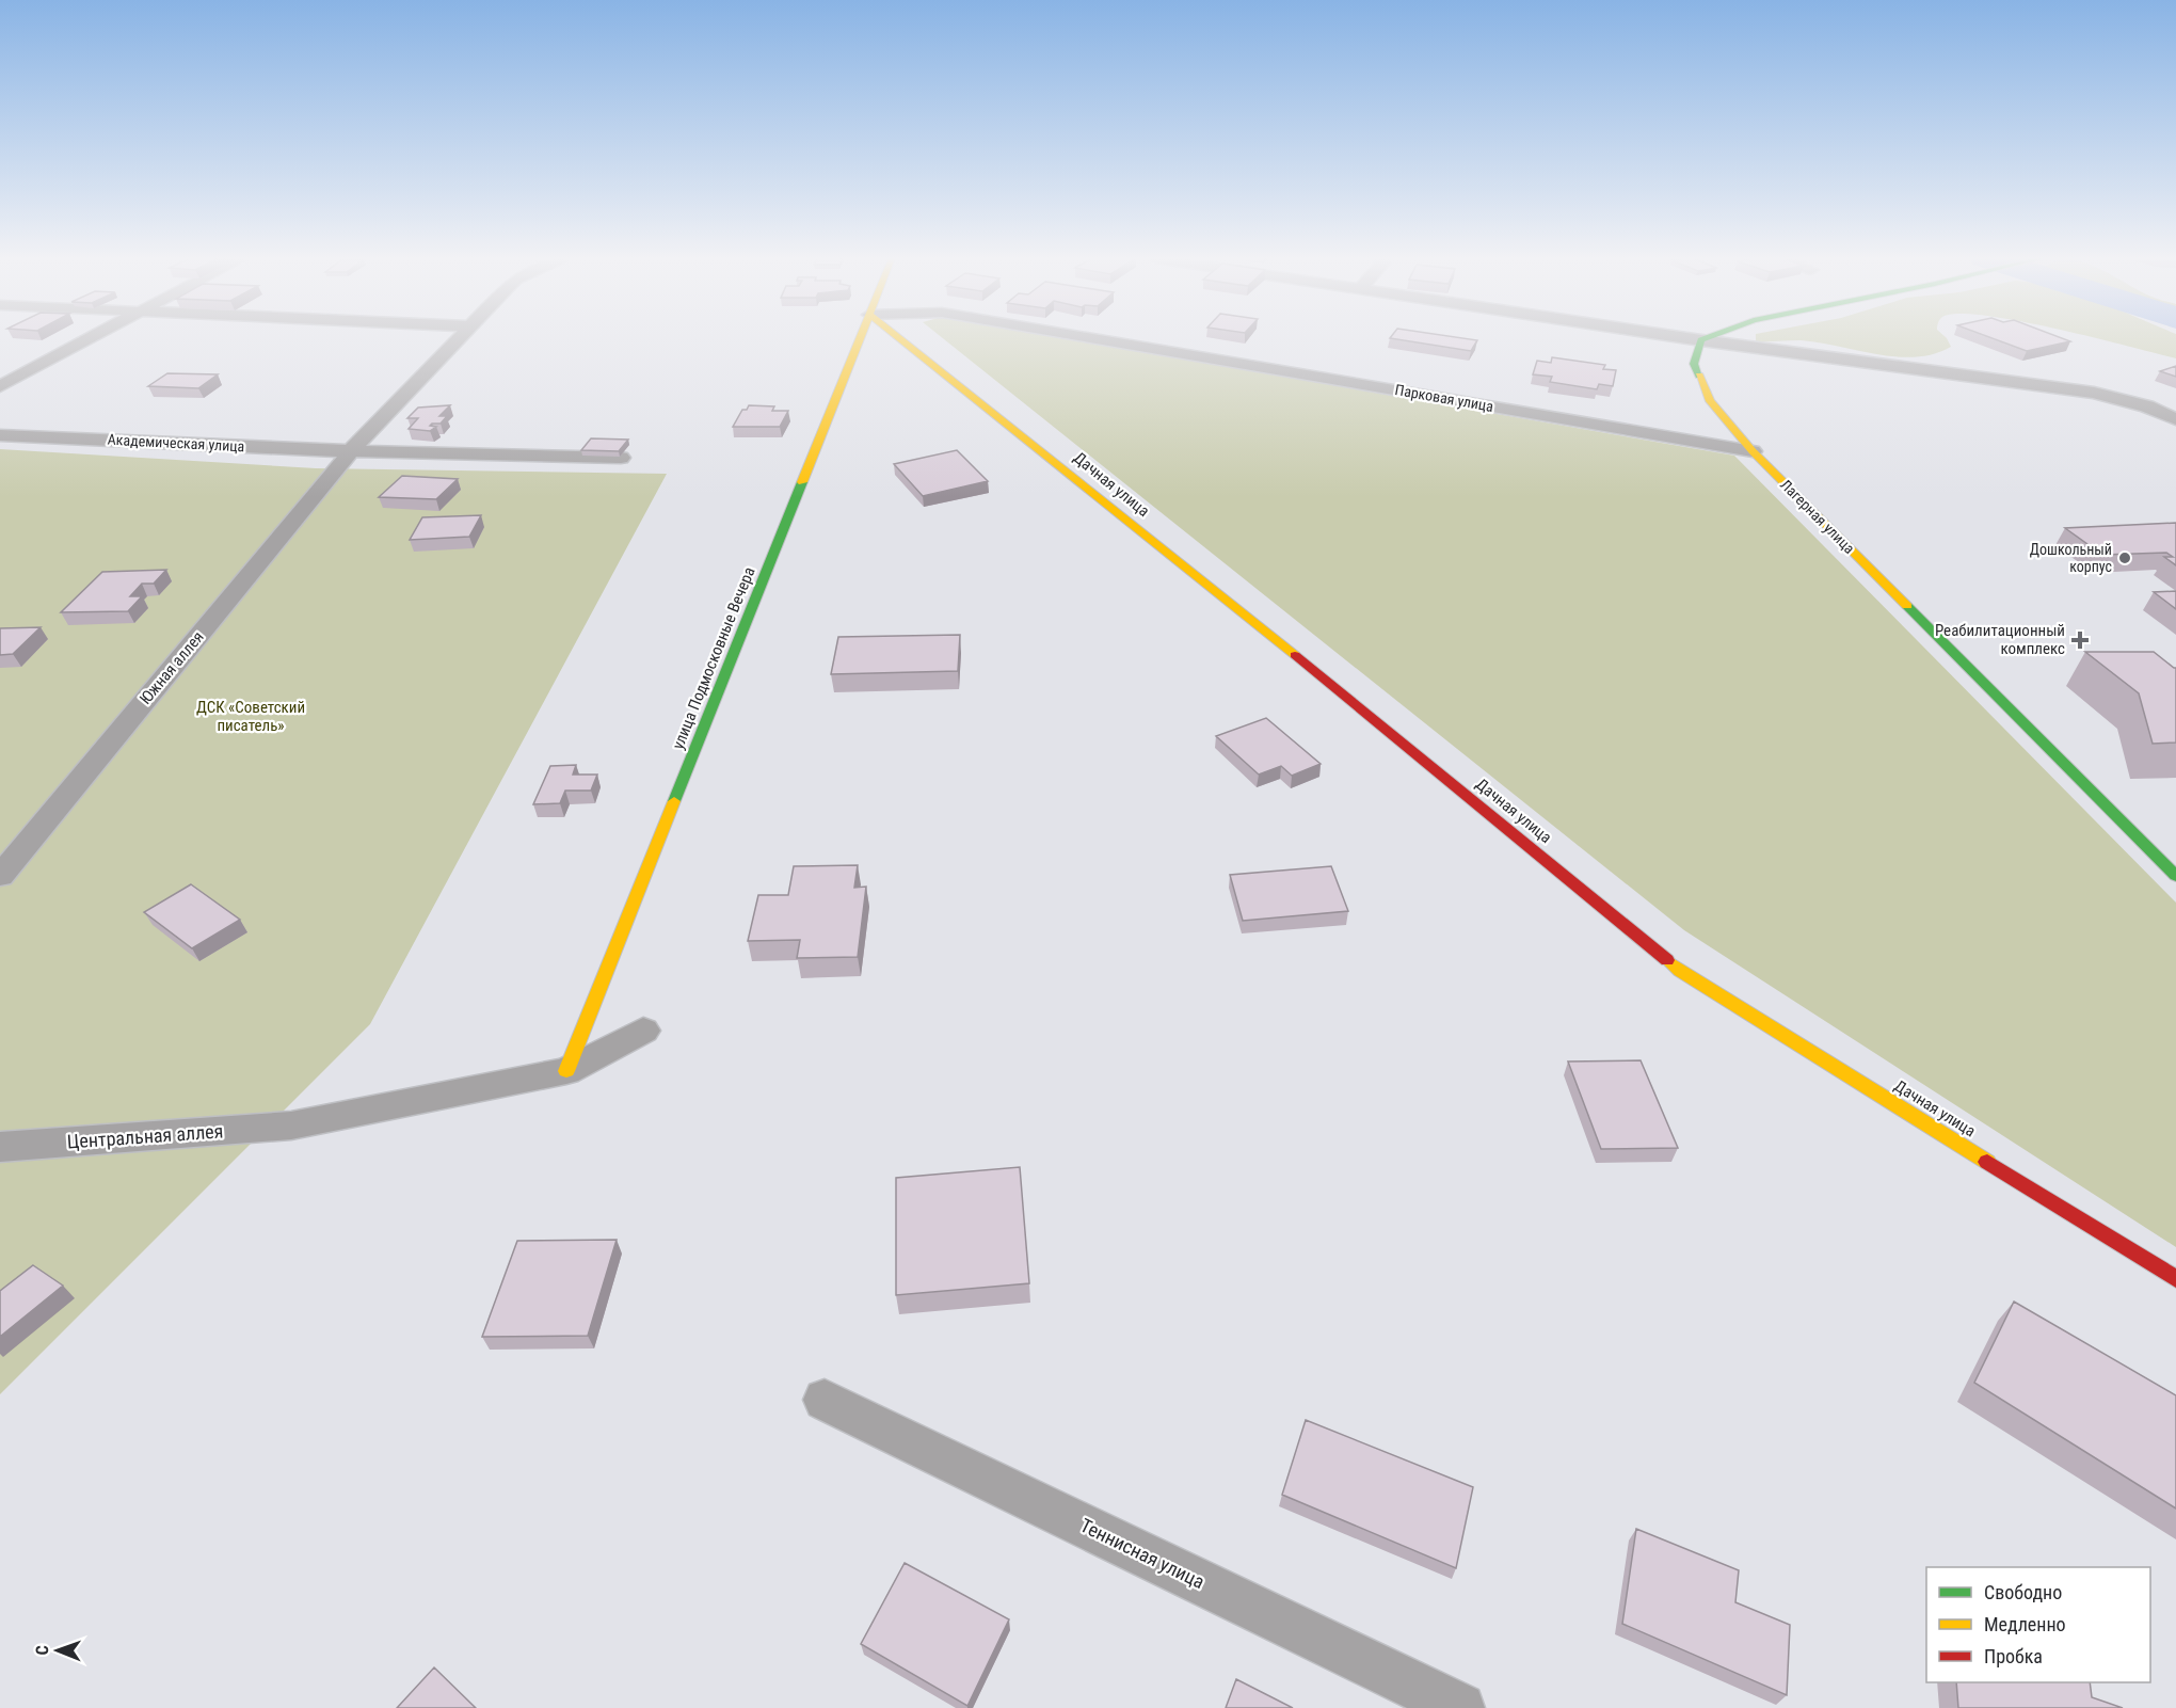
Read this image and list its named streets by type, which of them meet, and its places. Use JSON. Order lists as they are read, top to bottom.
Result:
{
  "streets": {
    "street": [
      "Парковая улица",
      "Академическая улица",
      "Дачная улица",
      "Лагерная улица",
      "улица Подмосковные Вечера",
      "Южная аллея",
      "Центральная аллея",
      "Теннисная улица"
    ]
  },
  "crossings": [
    ["Парковая улица", "Лагерная улица"],
    ["Академическая улица", "Южная аллея"],
    ["улица Подмосковные Вечера", "Центральная аллея"]
  ],
  "parks": ["ДСК «Советский писатель»"],
  "places": {
    "other": ["Дошкольный корпус"],
    "health": ["Реабилитационный комплекс"]
  },
  "legend": ["Свободно", "Медленно", "Пробка"],
  "north": "left"
}
